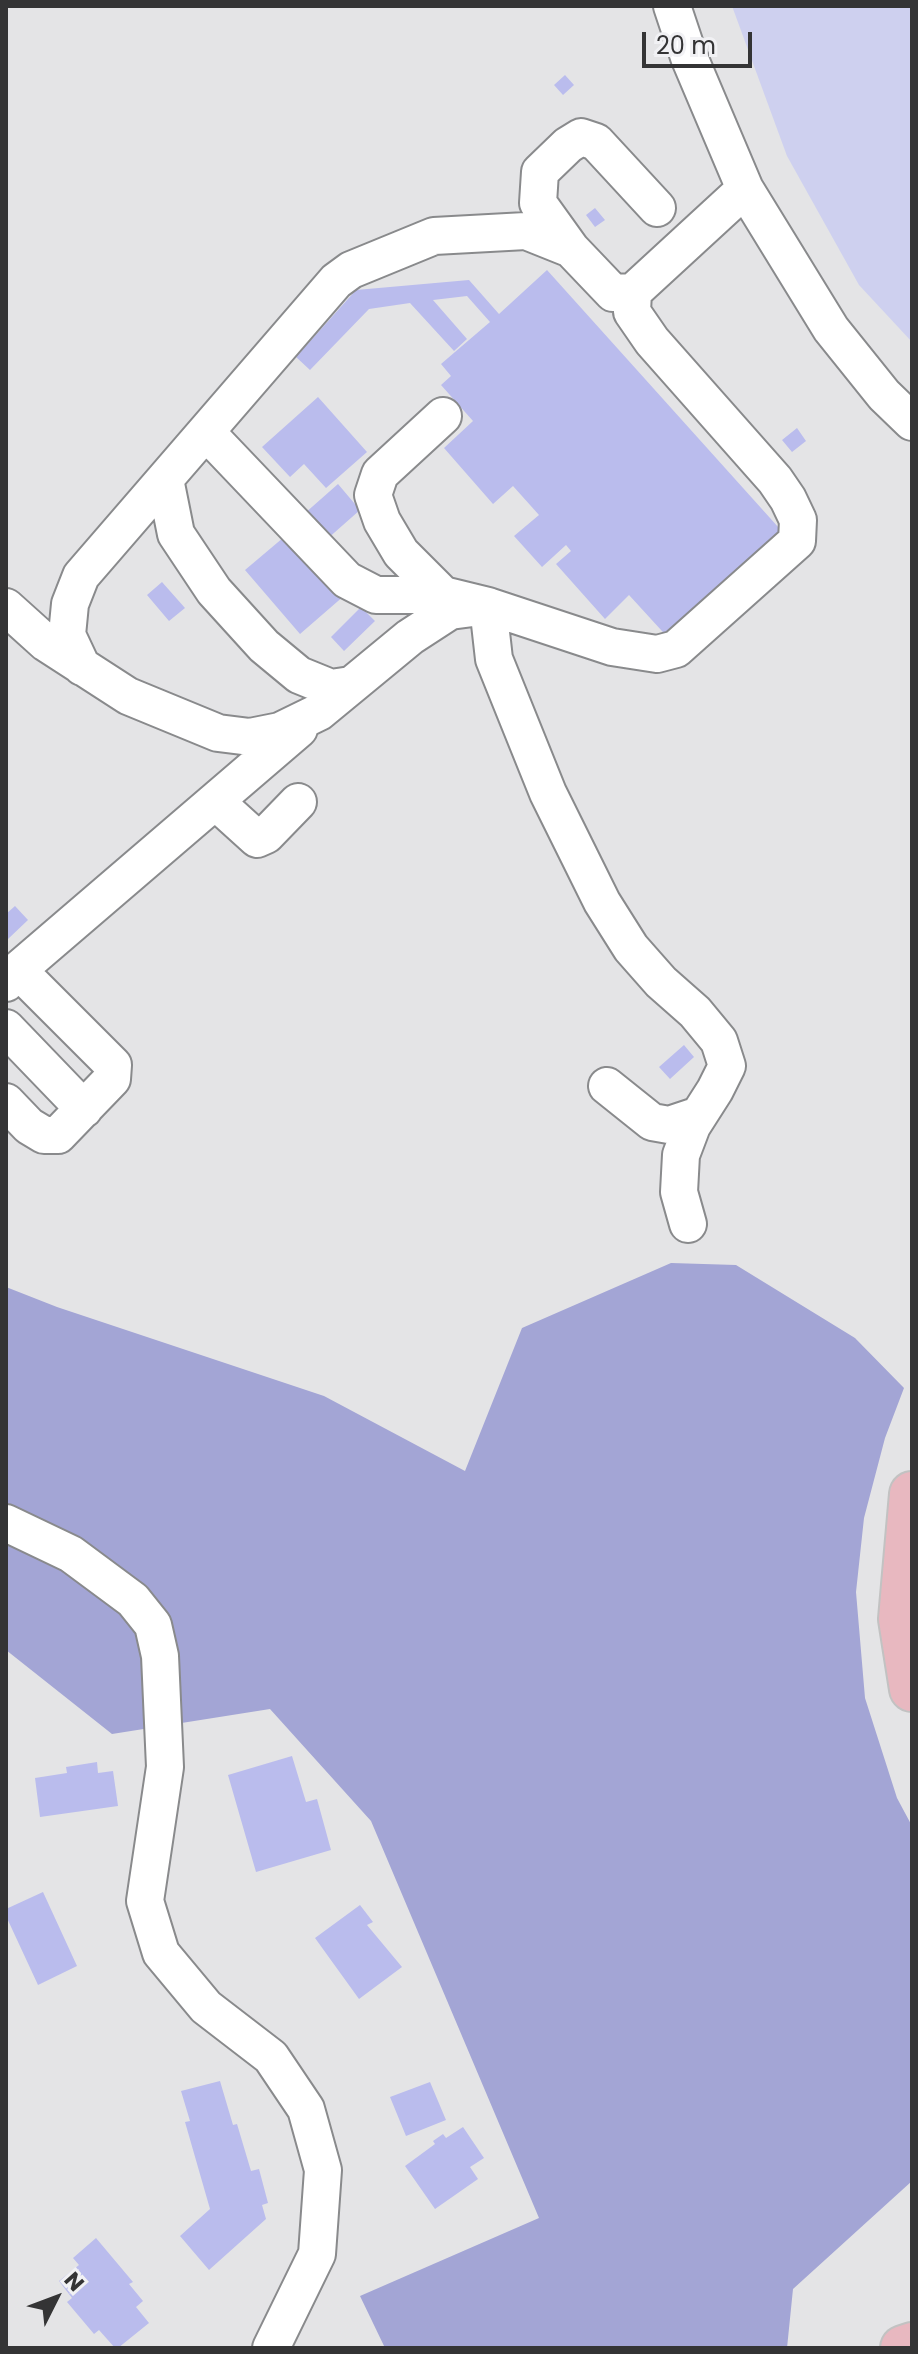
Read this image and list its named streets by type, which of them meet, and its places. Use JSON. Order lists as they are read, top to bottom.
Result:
{
  "scale_bar": "20 m",
  "north": "top right"
}
